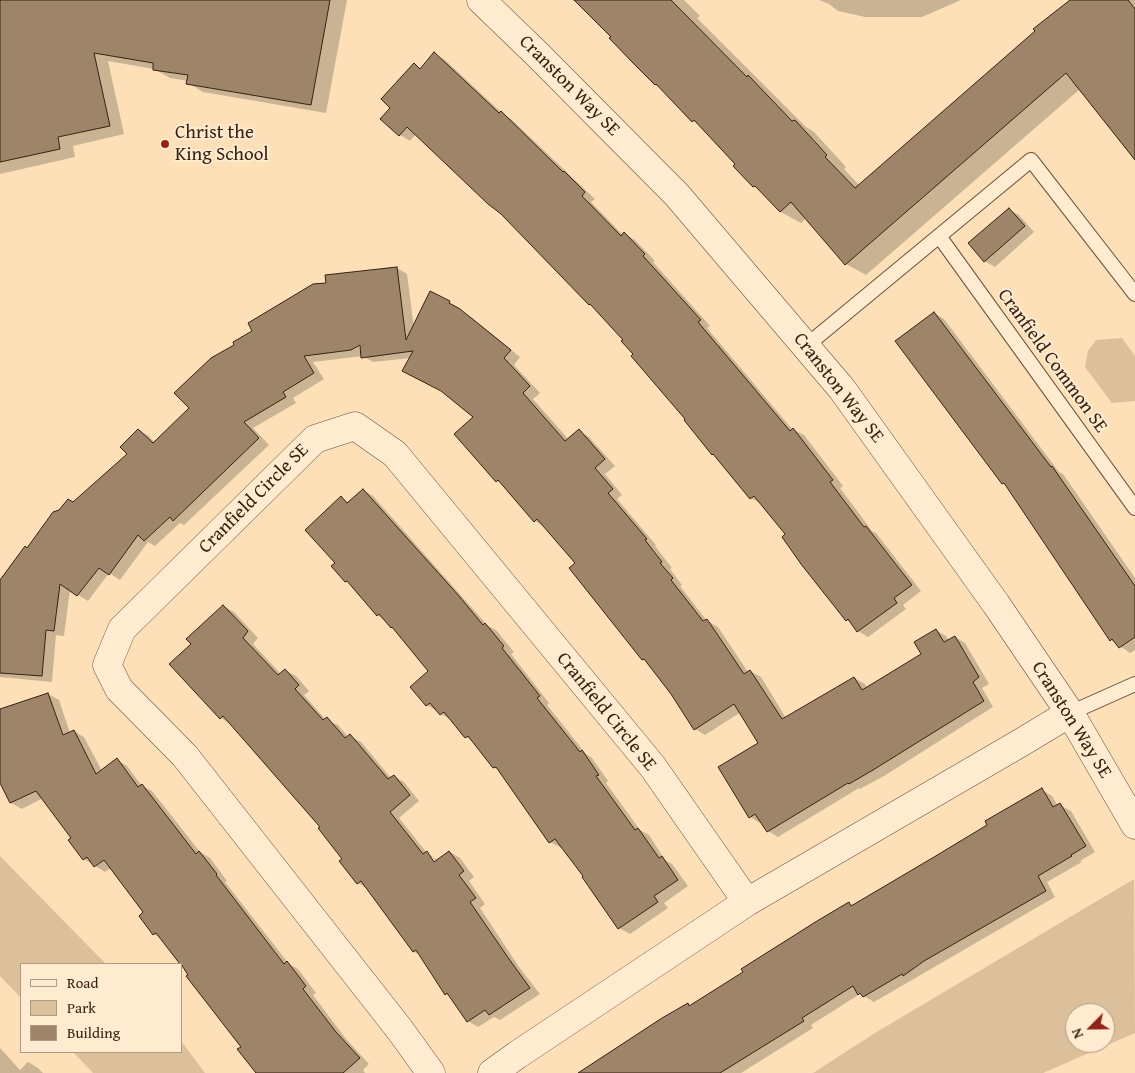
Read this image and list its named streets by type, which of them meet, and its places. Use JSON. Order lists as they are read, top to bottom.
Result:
{
  "streets": {
    "street": ["Cranston Way SE", "Cranfield Circle SE"],
    "lane": ["Cranfield Common SE"]
  },
  "places": ["Christ the King School"],
  "legend": ["Road", "Park", "Building"],
  "north": "bottom left"
}
